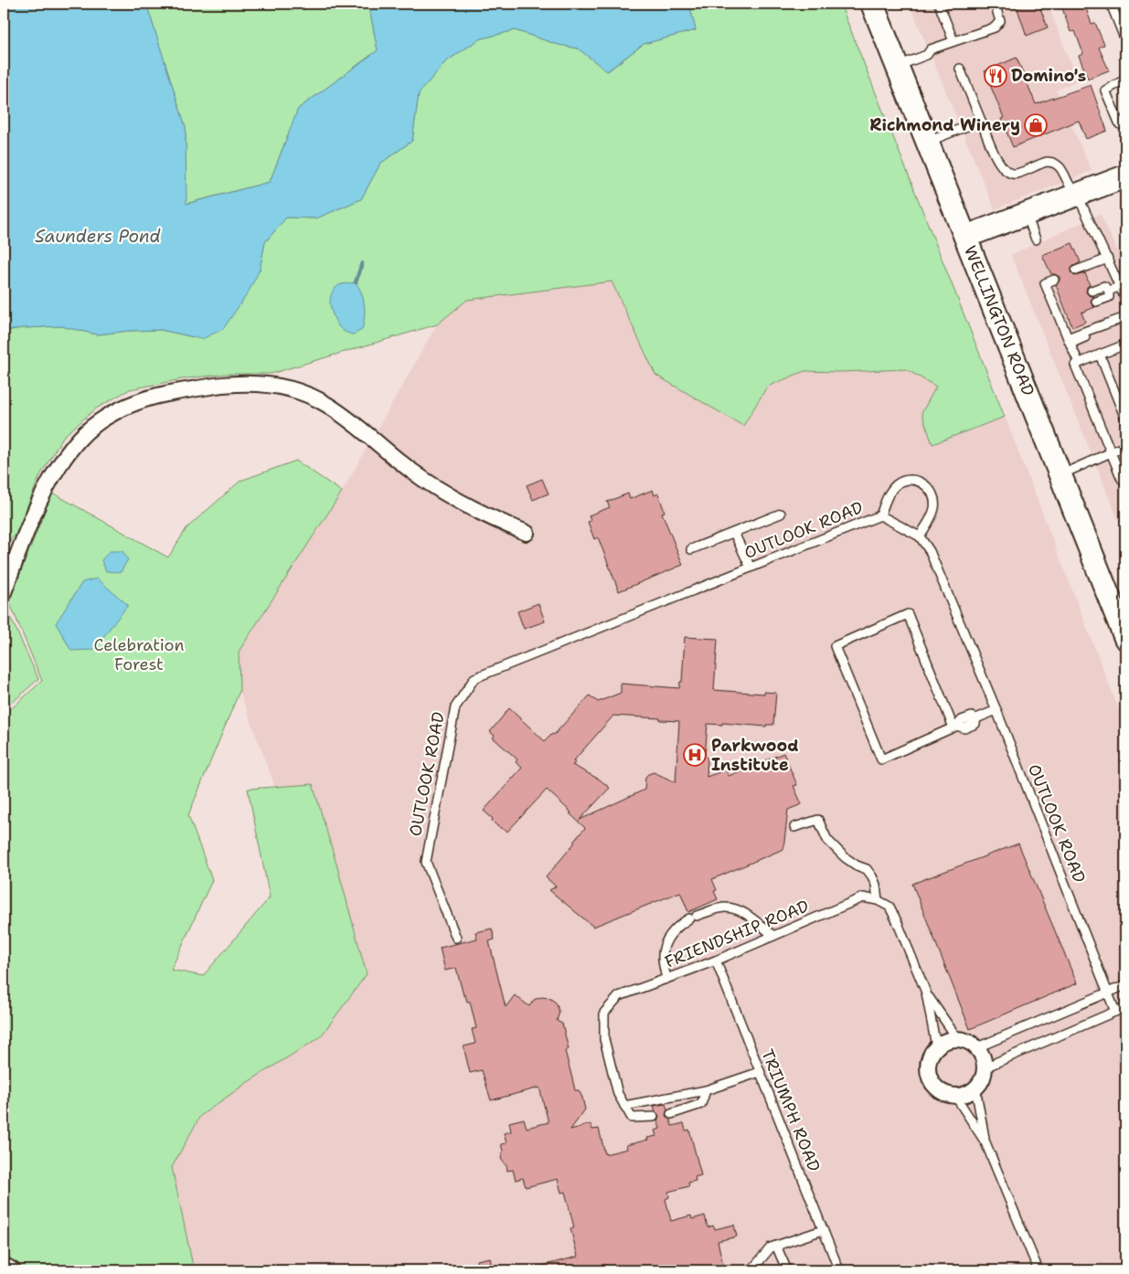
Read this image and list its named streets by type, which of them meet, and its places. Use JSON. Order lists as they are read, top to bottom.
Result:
{
  "streets": {
    "main road": ["WELLINGTON ROAD"],
    "lane": ["OUTLOOK ROAD", "FRIENDSHIP ROAD", "TRIUMPH ROAD"]
  },
  "crossings": [
    ["FRIENDSHIP ROAD", "TRIUMPH ROAD"]
  ],
  "water": ["Saunders Pond"],
  "parks": ["Celebration Forest"],
  "places": {
    "restaurant": ["Domino's"],
    "shop": ["Richmond Winery"],
    "hospital": ["Parkwood Institute"]
  }
}
